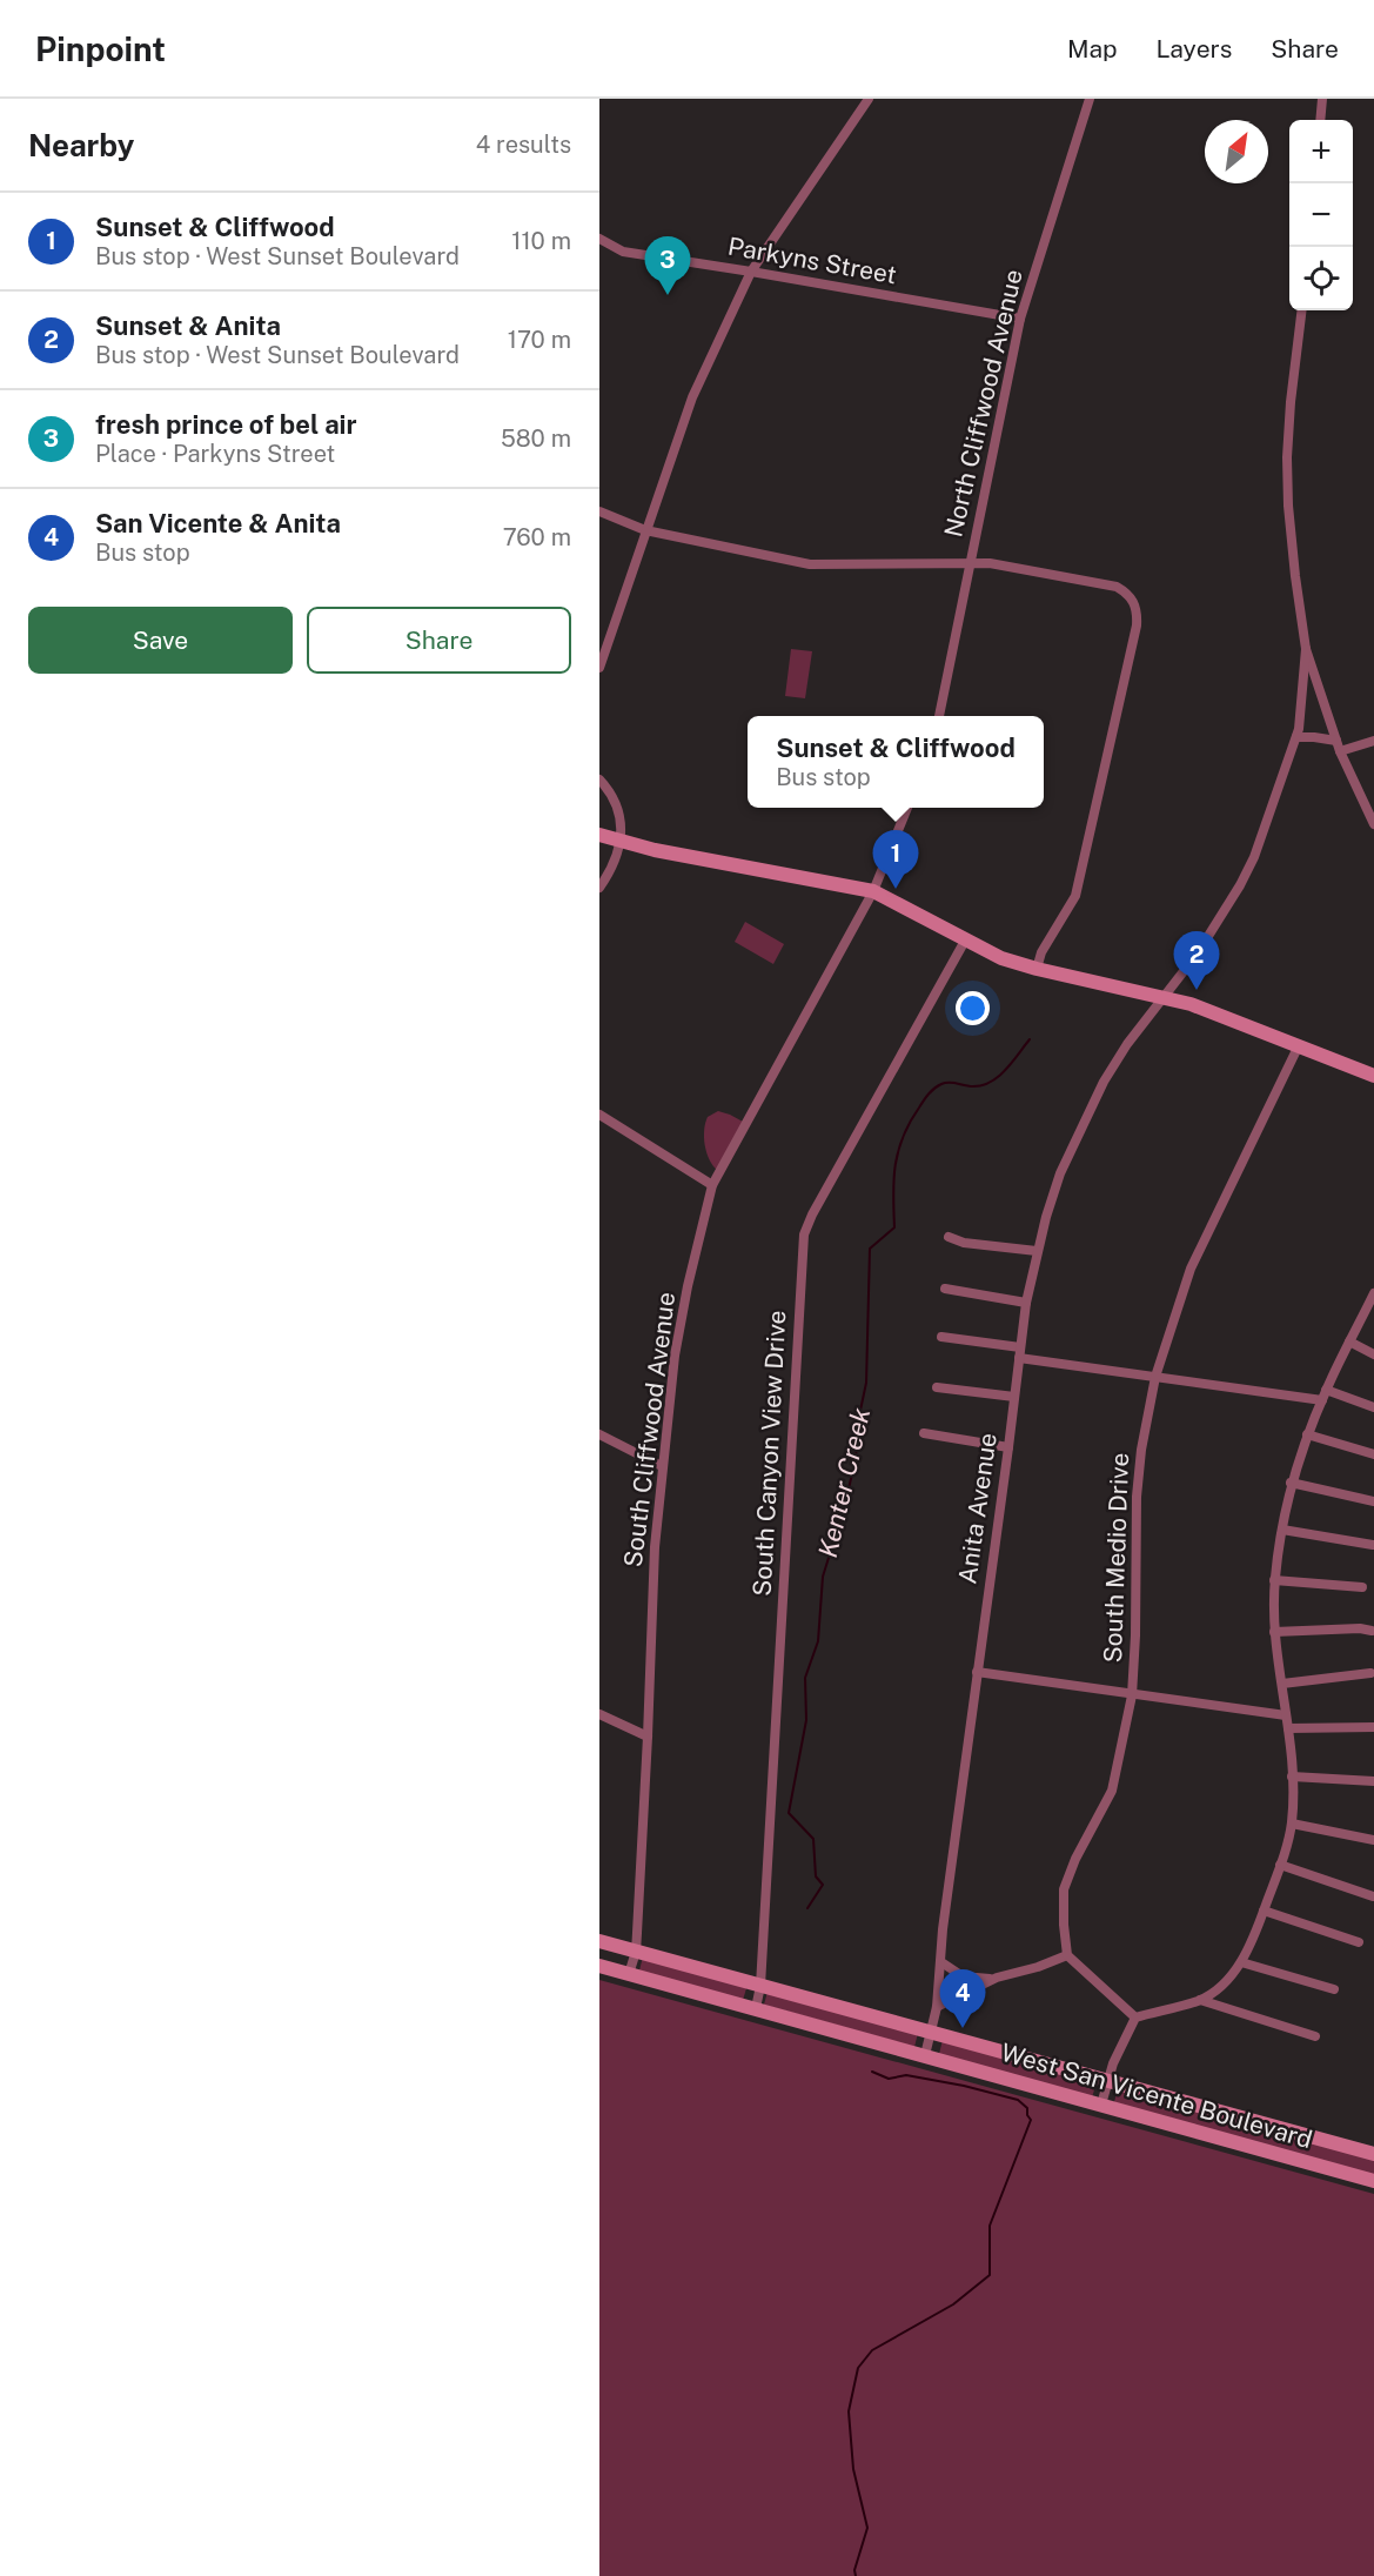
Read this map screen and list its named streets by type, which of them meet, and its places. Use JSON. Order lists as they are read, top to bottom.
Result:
{
  "streets": {
    "main road": ["West San Vicente Boulevard"],
    "street": [
      "Parkyns Street",
      "North Cliffwood Avenue",
      "South Cliffwood Avenue",
      "South Canyon View Drive",
      "Anita Avenue",
      "South Medio Drive"
    ]
  },
  "crossings": [
    ["Parkyns Street", "North Cliffwood Avenue"],
    ["South Cliffwood Avenue", "West San Vicente Boulevard"],
    ["South Canyon View Drive", "West San Vicente Boulevard"],
    ["Anita Avenue", "West San Vicente Boulevard"]
  ],
  "water": ["Kenter Creek"],
  "north": "top right",
  "page": {
    "header": "Pinpoint",
    "nav": ["Map", "Layers", "Share"],
    "heading": ["Nearby", "4 results"],
    "map_buttons": ["+", "−"],
    "list": [
      {
        "mark": "1",
        "name": "Sunset & Cliffwood",
        "note": "Bus stop · West Sunset Boulevard",
        "value": "110 m"
      },
      {
        "mark": "2",
        "name": "Sunset & Anita",
        "note": "Bus stop · West Sunset Boulevard",
        "value": "170 m"
      },
      {
        "mark": "3",
        "name": "fresh prince of bel air",
        "note": "Place · Parkyns Street",
        "value": "580 m"
      },
      {
        "mark": "4",
        "name": "San Vicente & Anita",
        "note": "Bus stop",
        "value": "760 m"
      }
    ],
    "pins": [
      "3",
      "1",
      "2",
      "4"
    ],
    "buttons": ["Save", "Share"],
    "popup": ["Sunset & Cliffwood", "Bus stop"]
  }
}
